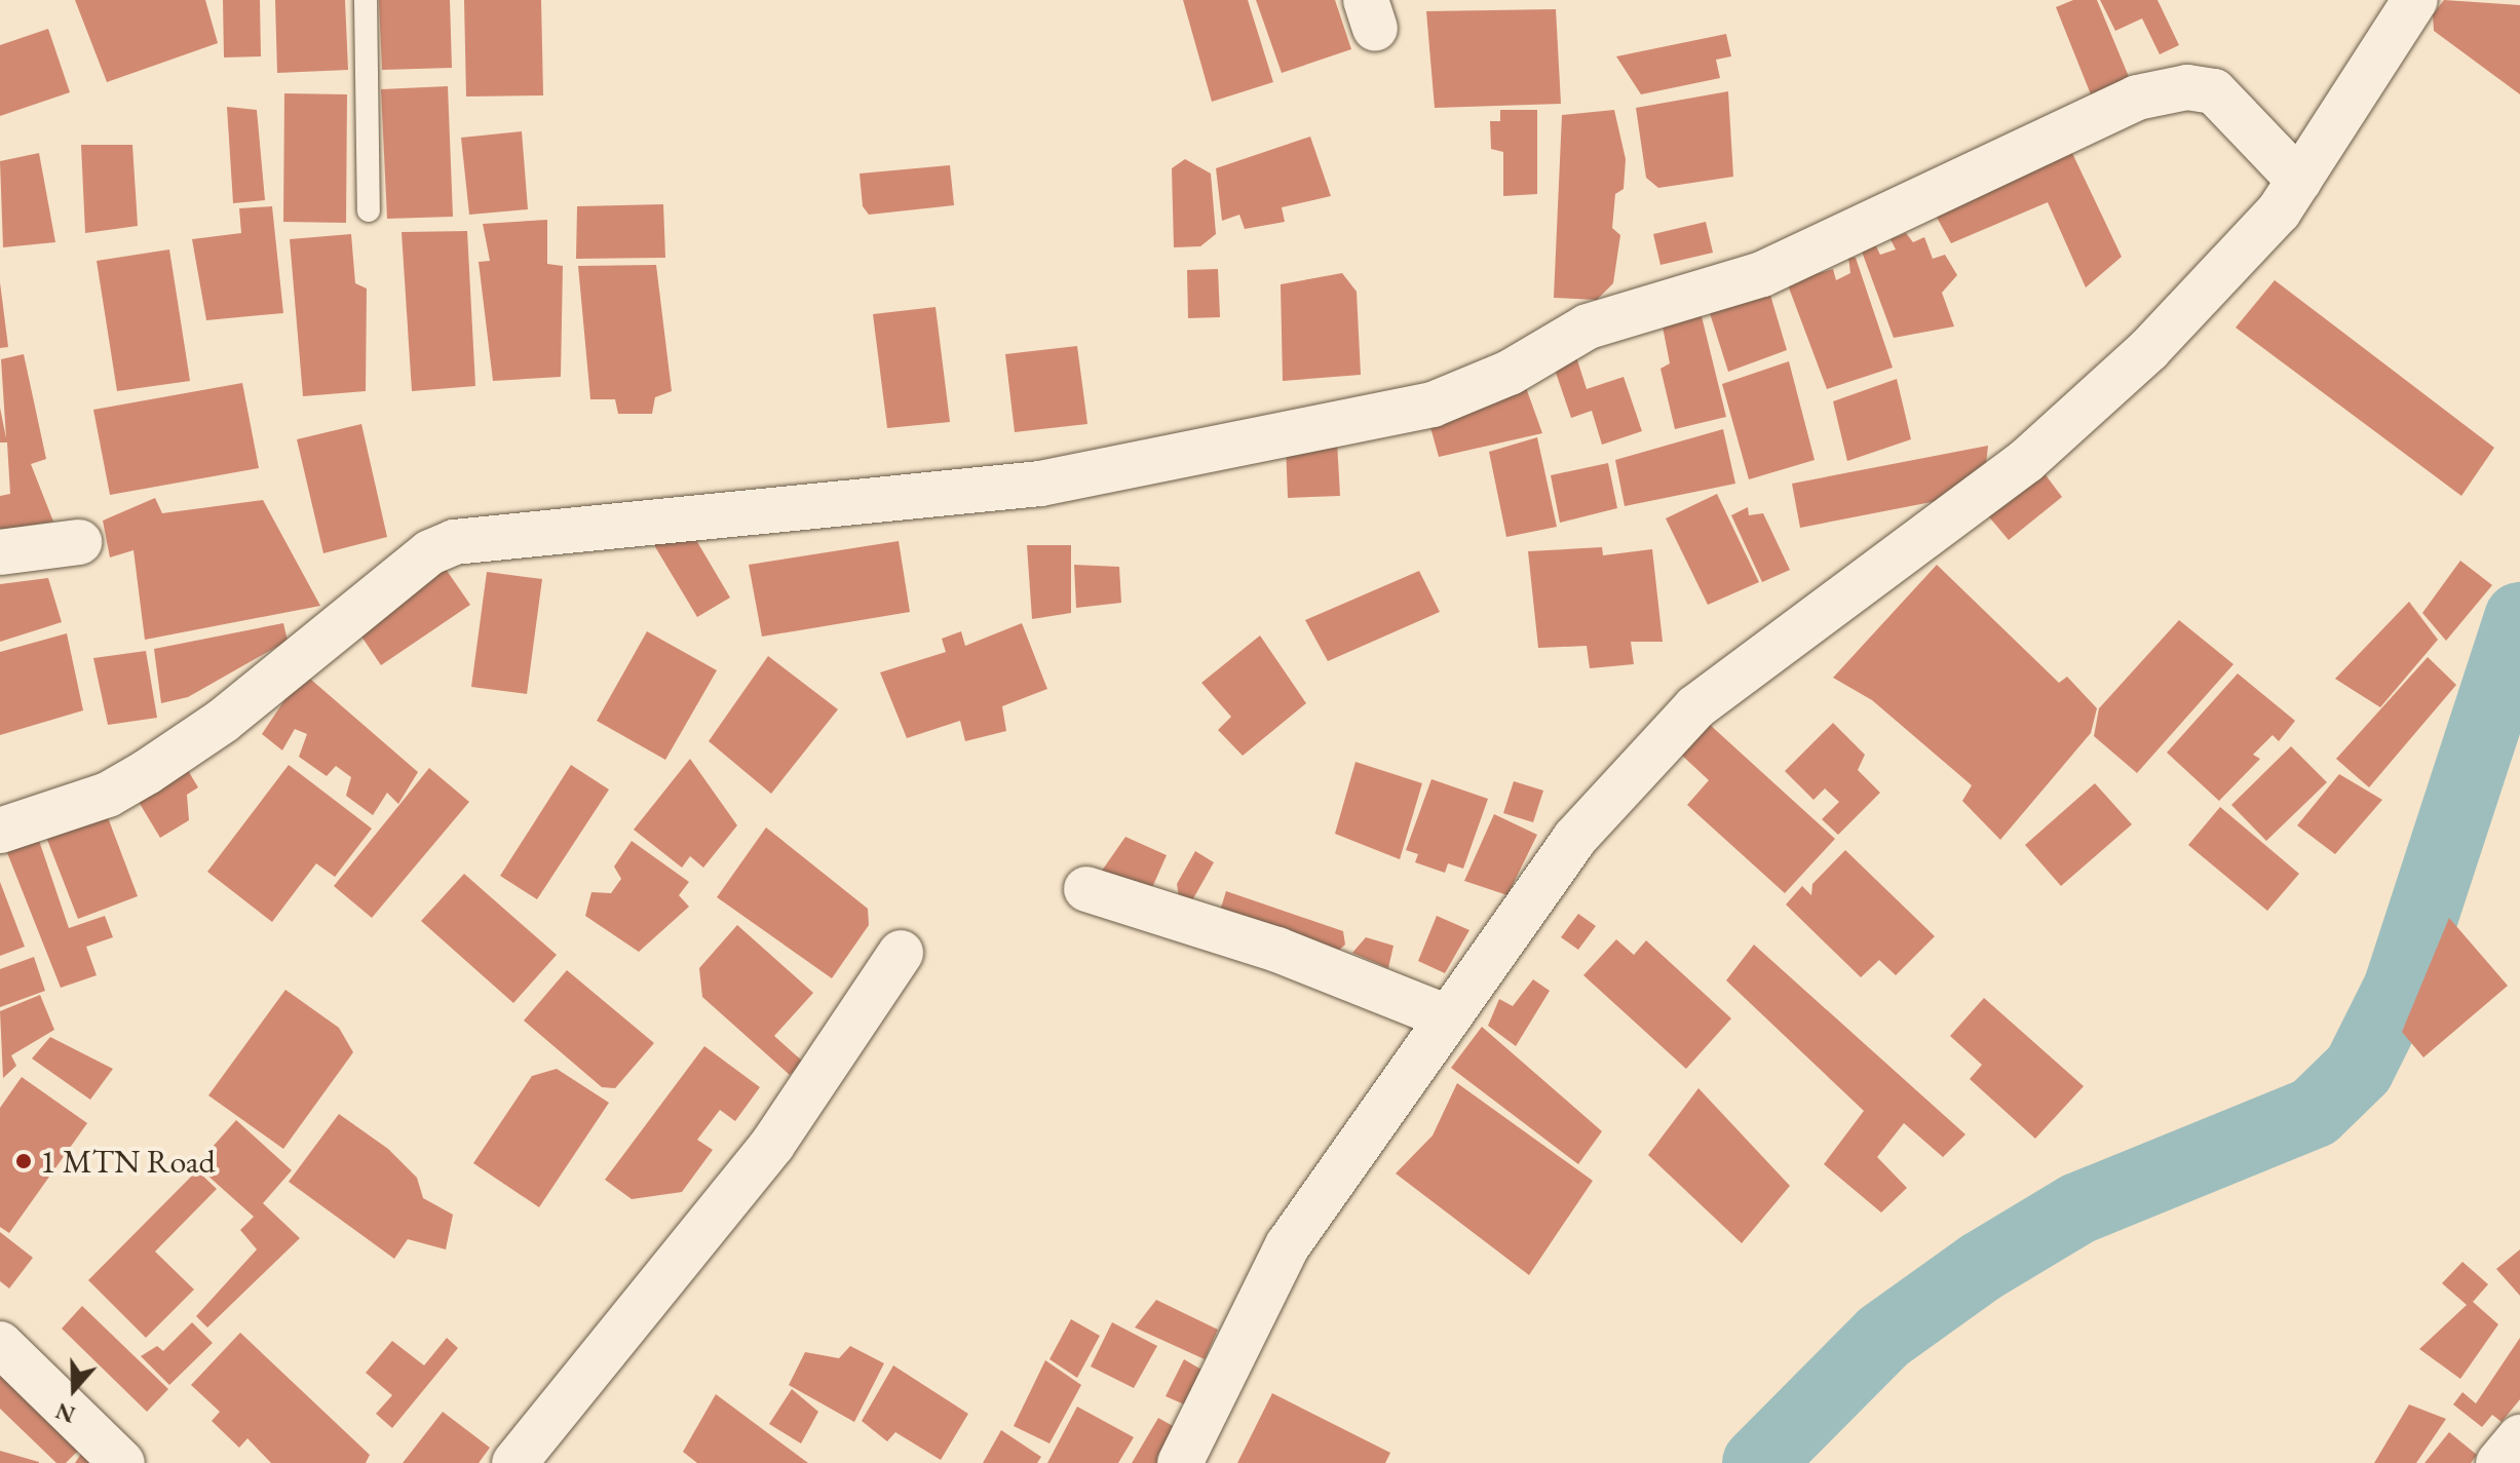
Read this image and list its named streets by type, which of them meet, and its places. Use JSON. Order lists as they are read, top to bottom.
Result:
{
  "places": ["1 MTN Road"],
  "north": "bottom"
}
